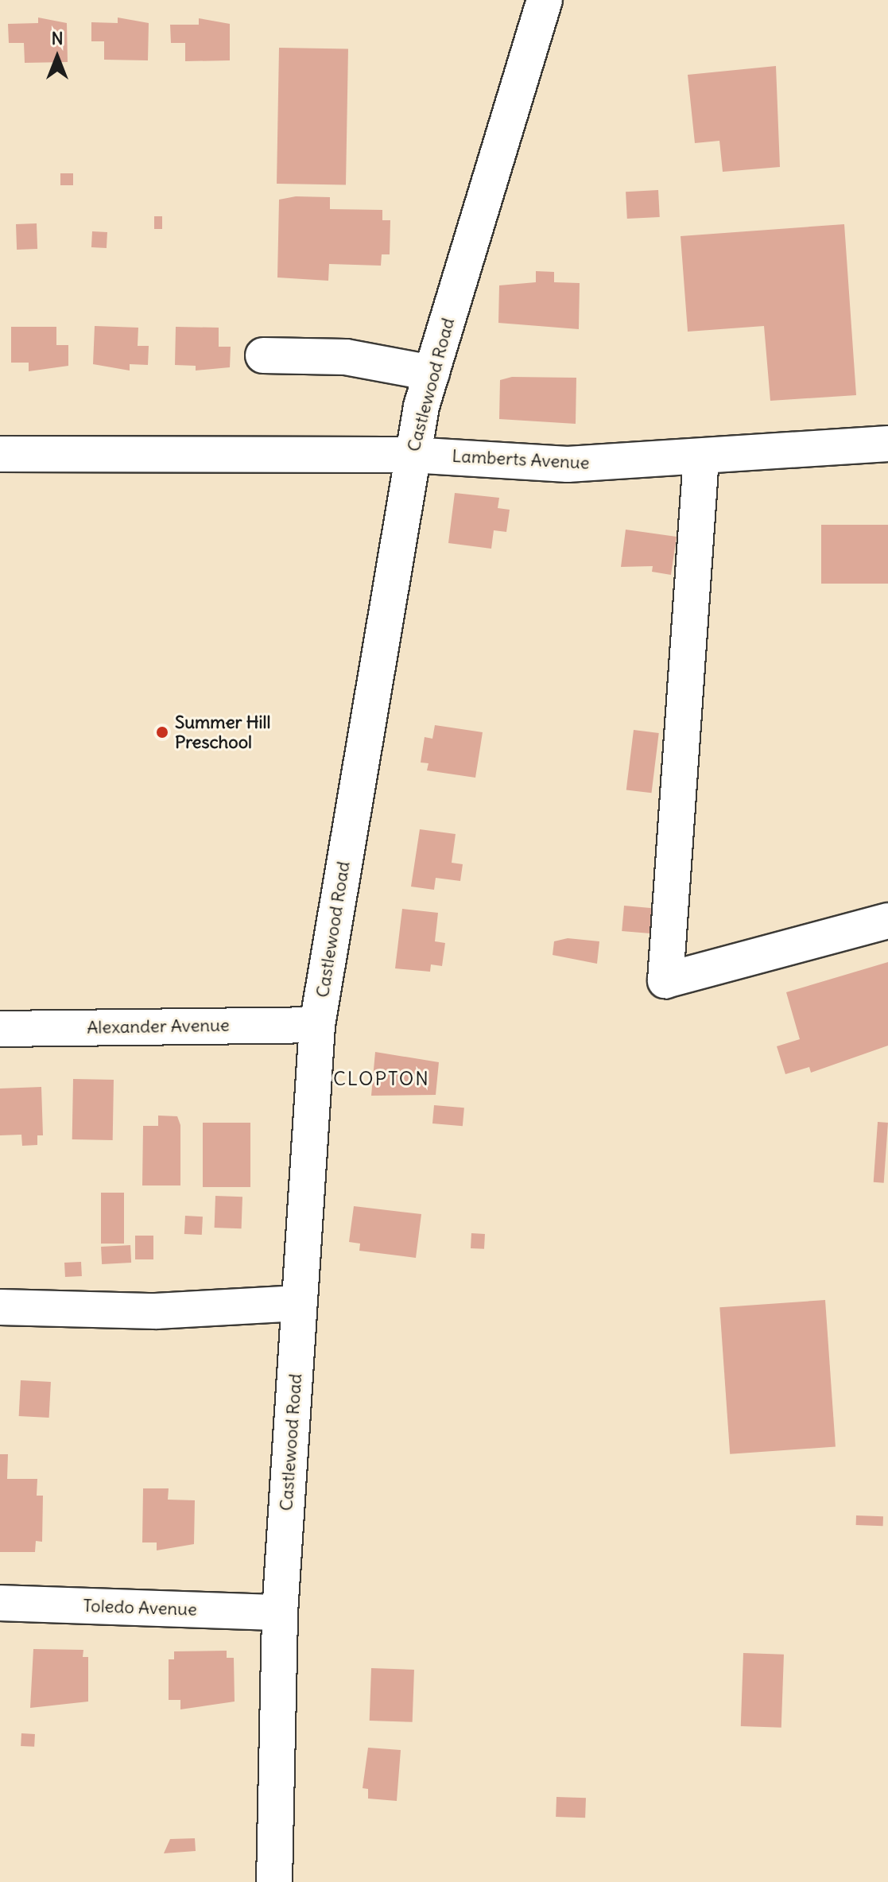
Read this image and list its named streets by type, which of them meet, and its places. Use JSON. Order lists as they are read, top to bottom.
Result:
{
  "streets": {
    "street": [
      "Castlewood Road",
      "Lamberts Avenue",
      "Alexander Avenue",
      "Toledo Avenue"
    ]
  },
  "crossings": [
    ["Castlewood Road", "Lamberts Avenue"],
    ["Castlewood Road", "Alexander Avenue"],
    ["Castlewood Road", "Toledo Avenue"]
  ],
  "districts": ["CLOPTON"],
  "places": ["Summer Hill Preschool"],
  "north": "top"
}
